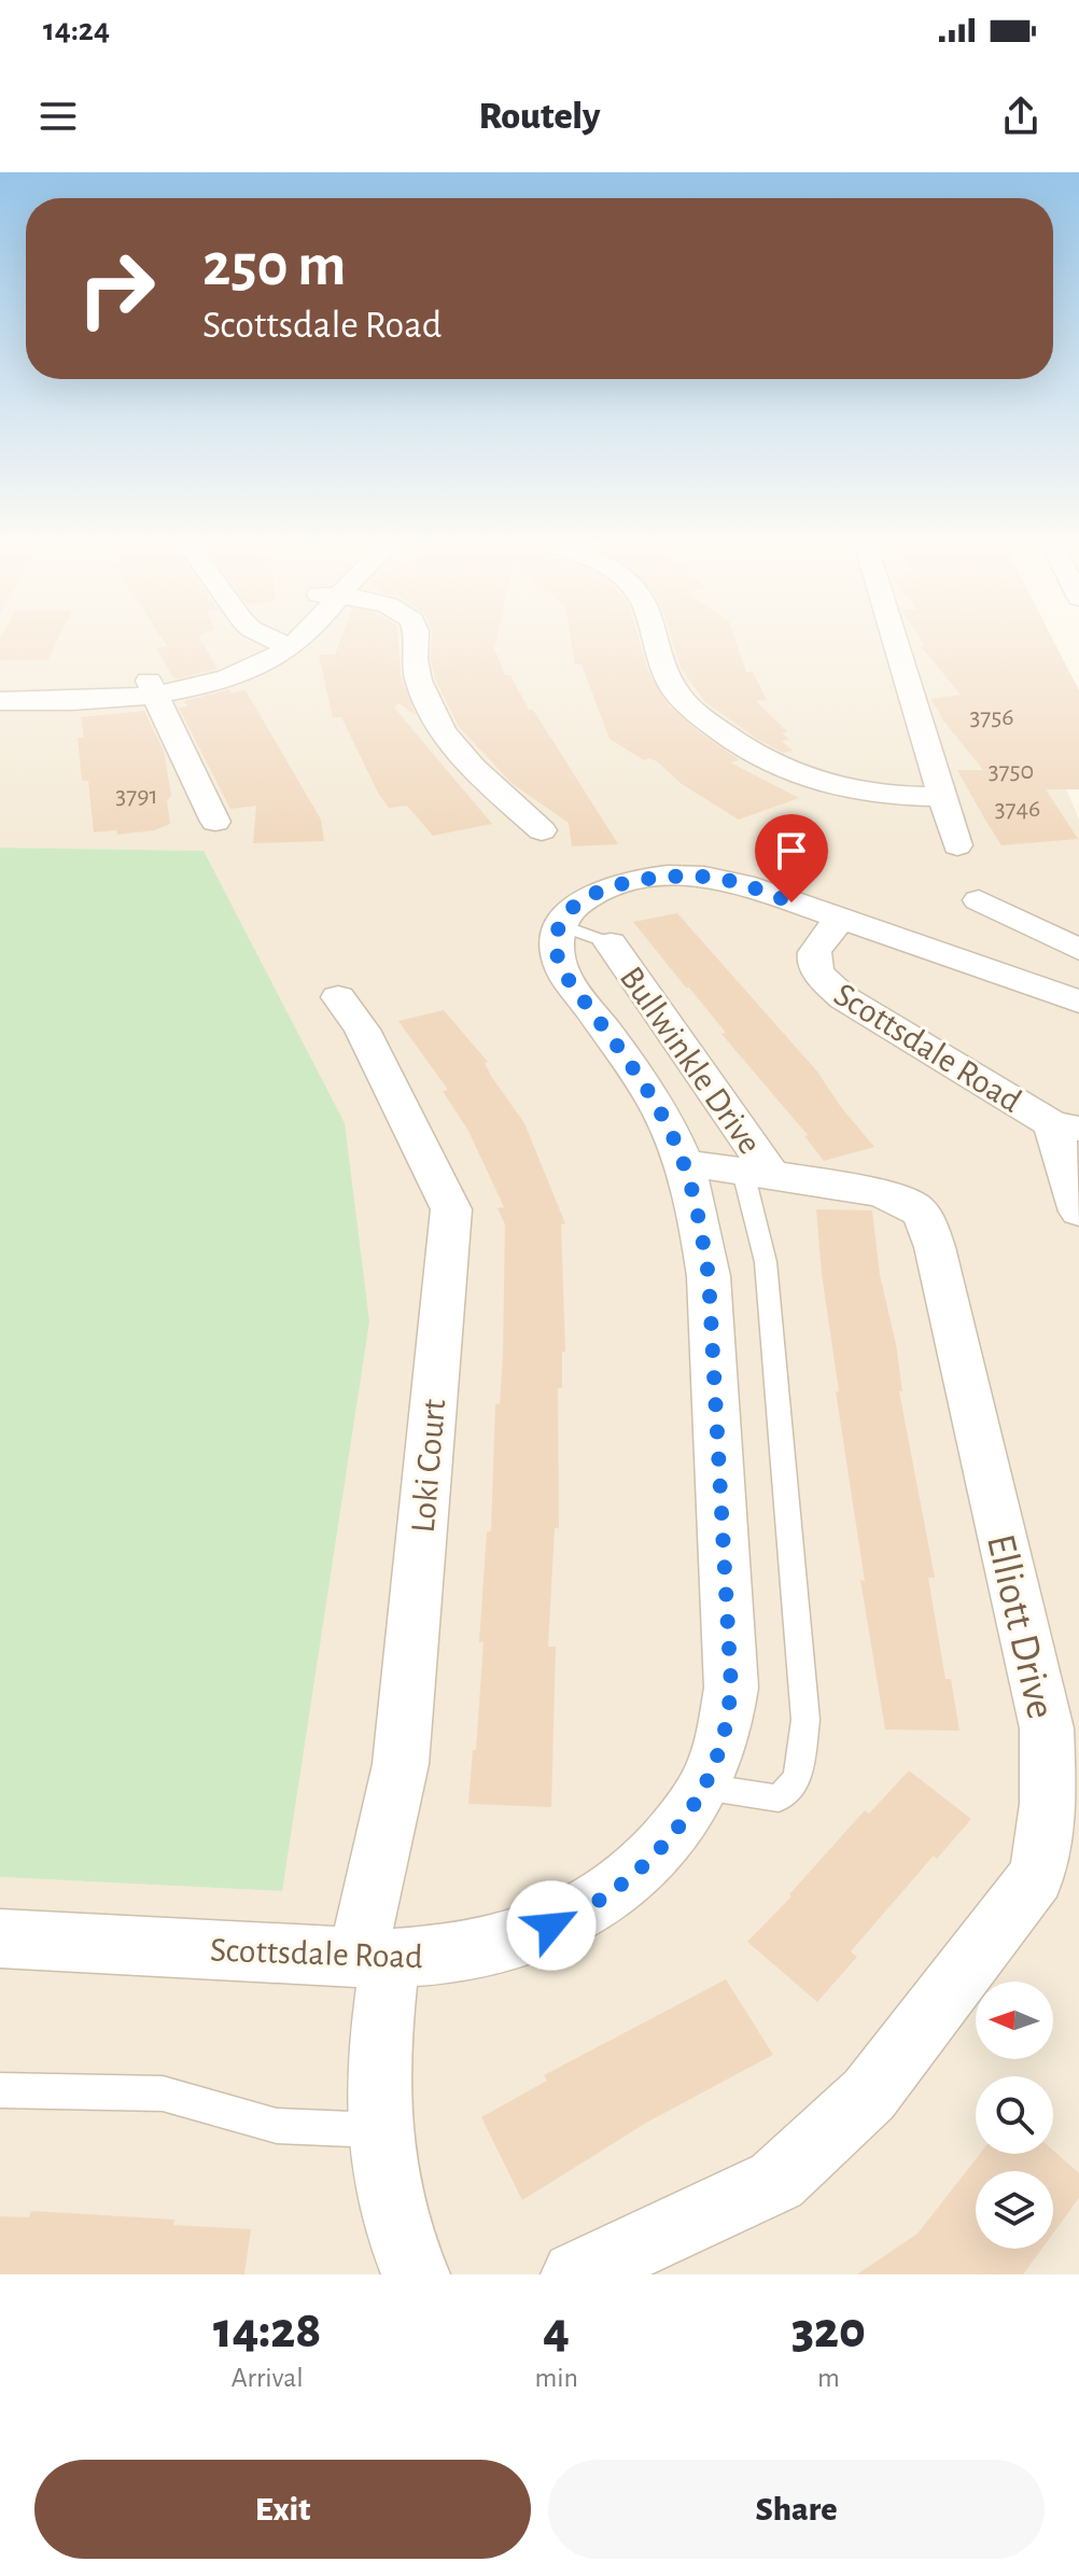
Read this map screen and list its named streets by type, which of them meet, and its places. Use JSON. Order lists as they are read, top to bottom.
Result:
{
  "streets": {
    "street": [
      "Scottsdale Road",
      "Bullwinkle Drive",
      "Loki Court",
      "Elliott Drive"
    ]
  },
  "crossings": [
    ["Scottsdale Road", "Loki Court"],
    ["Scottsdale Road", "Elliott Drive"],
    ["Bullwinkle Drive", "Elliott Drive"]
  ],
  "house_numbers": [
    "3756",
    "3750",
    "3791",
    "3746"
  ],
  "north": "left",
  "page": {
    "status": "14:24",
    "header": "Routely",
    "turn": ["250 m", "Scottsdale Road"],
    "eta": [
      "14:28",
      "Arrival",
      "4",
      "min",
      "320",
      "m"
    ],
    "buttons": ["Exit", "Share"]
  }
}
